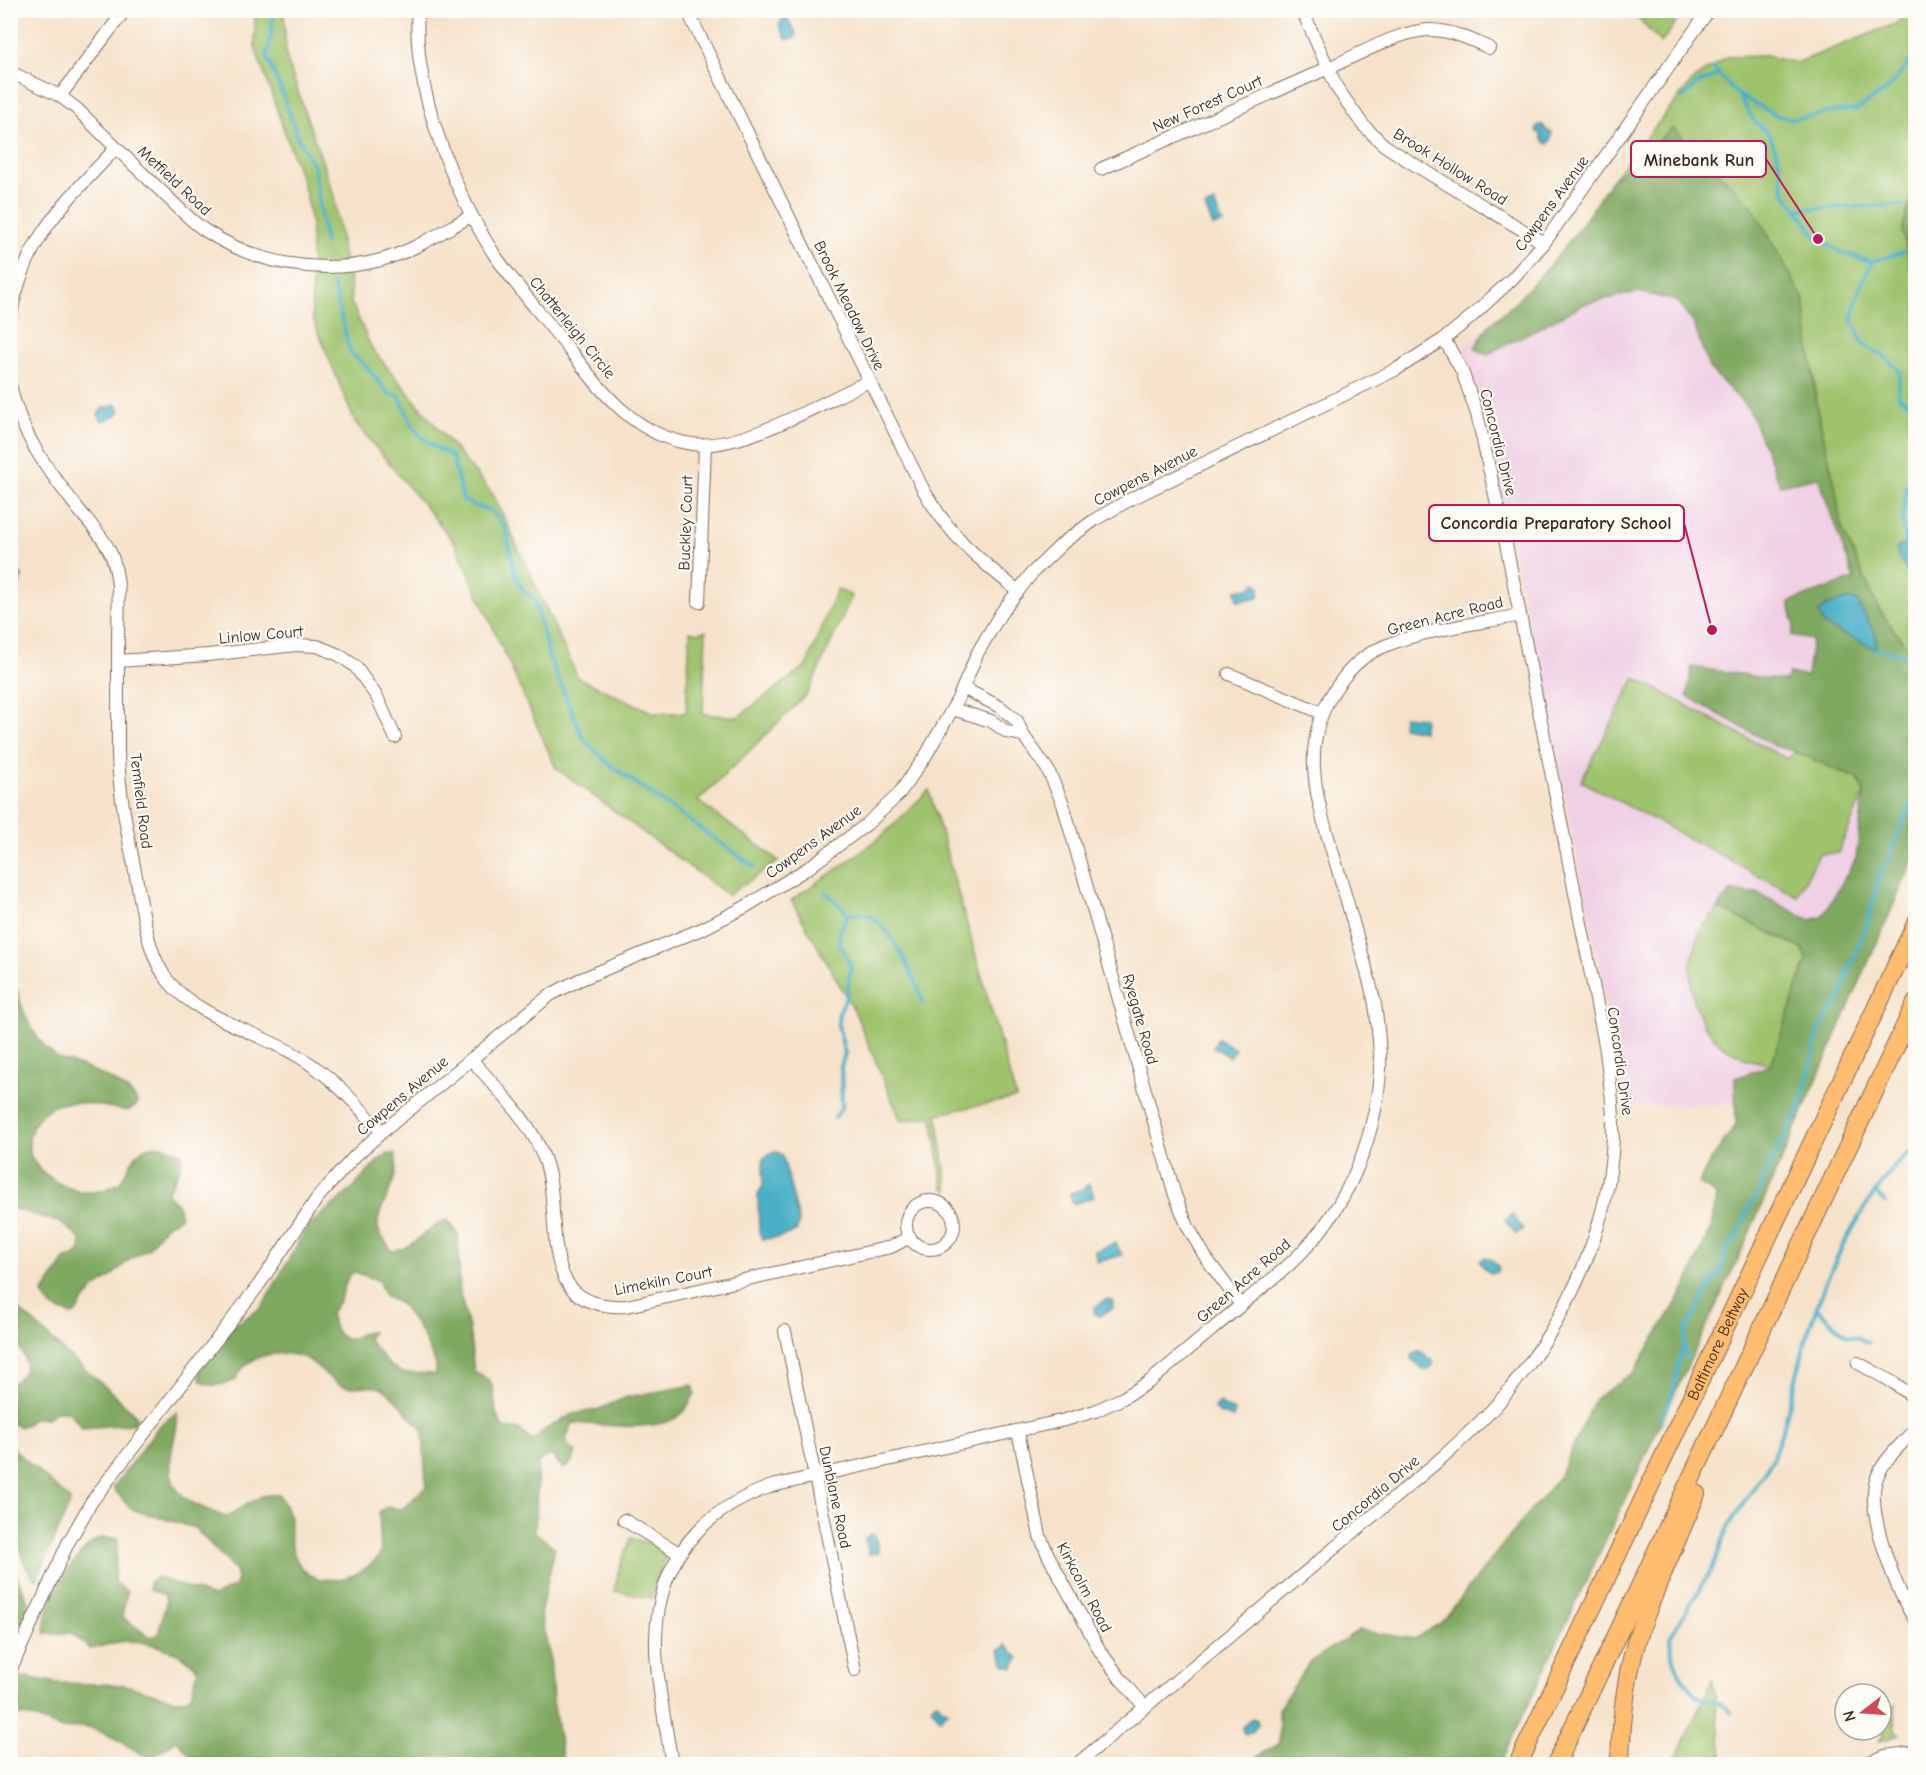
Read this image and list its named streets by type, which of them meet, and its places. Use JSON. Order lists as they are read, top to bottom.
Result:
{
  "streets": {
    "highway": ["Baltimore Beltway"],
    "street": [
      "New Forest Court",
      "Brook Hollow Road",
      "Metfield Road",
      "Cowpens Avenue",
      "Brook Meadow Drive",
      "Chatterleigh Circle",
      "Concordia Drive",
      "Buckley Court",
      "Green Acre Road",
      "Linlow Court",
      "Temfield Road",
      "Ryegate Road",
      "Limekiln Court",
      "Dunblane Road",
      "Kirkcolm Road"
    ]
  },
  "crossings": [
    ["New Forest Court", "Brook Hollow Road"],
    ["Brook Hollow Road", "Cowpens Avenue"],
    ["Metfield Road", "Chatterleigh Circle"],
    ["Cowpens Avenue", "Brook Meadow Drive"],
    ["Cowpens Avenue", "Concordia Drive"],
    ["Cowpens Avenue", "Temfield Road"],
    ["Cowpens Avenue", "Ryegate Road"],
    ["Cowpens Avenue", "Limekiln Court"],
    ["Brook Meadow Drive", "Chatterleigh Circle"],
    ["Chatterleigh Circle", "Buckley Court"],
    ["Concordia Drive", "Green Acre Road"],
    ["Concordia Drive", "Kirkcolm Road"],
    ["Green Acre Road", "Ryegate Road"],
    ["Green Acre Road", "Dunblane Road"],
    ["Green Acre Road", "Kirkcolm Road"],
    ["Linlow Court", "Temfield Road"]
  ],
  "places": ["Minebank Run", "Concordia Preparatory School"],
  "north": "left"
}
